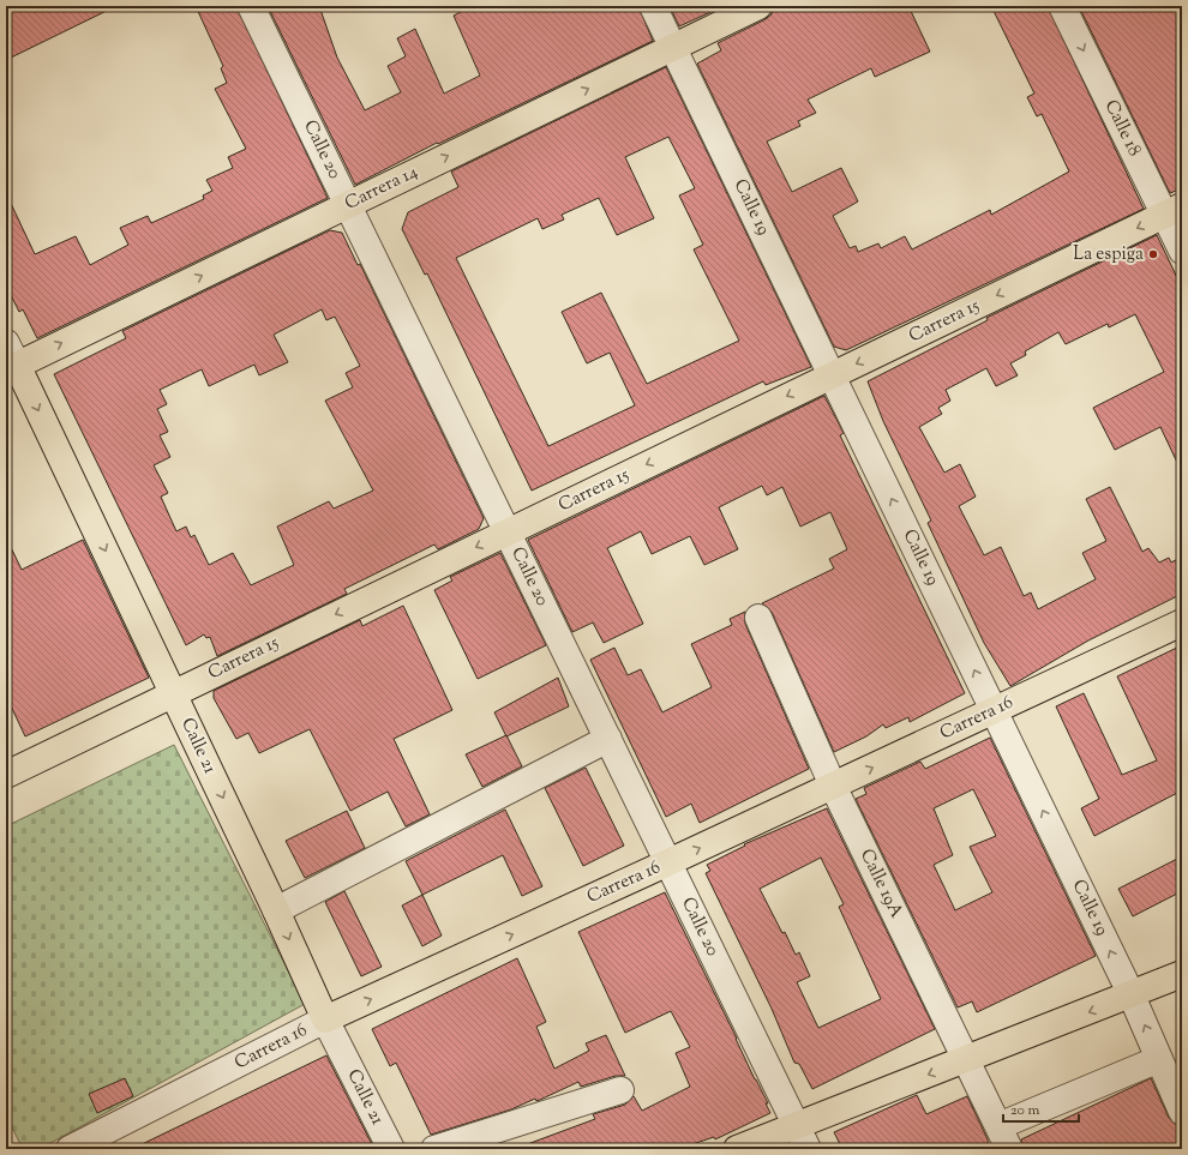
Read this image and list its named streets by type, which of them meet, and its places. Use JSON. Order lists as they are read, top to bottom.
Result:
{
  "streets": {
    "main road": [
      "Carrera 14",
      "Carrera 15",
      "Carrera 16",
      "Calle 21"
    ],
    "street": [
      "Calle 18",
      "Calle 20",
      "Calle 19",
      "Calle 19A"
    ]
  },
  "crossings": [
    ["Calle 18", "Carrera 15"],
    ["Calle 20", "Carrera 14"],
    ["Calle 20", "Carrera 15"],
    ["Calle 20", "Carrera 16"],
    ["Carrera 14", "Calle 19"],
    ["Carrera 14", "Calle 21"],
    ["Calle 19", "Carrera 15"],
    ["Calle 19", "Carrera 16"],
    ["Carrera 15", "Calle 21"],
    ["Carrera 16", "Calle 21"],
    ["Carrera 16", "Calle 19A"]
  ],
  "one_way": [
    "Calle 18",
    "Carrera 14",
    "Calle 19",
    "Carrera 15",
    "Carrera 16",
    "Calle 21"
  ],
  "places": ["La espiga"],
  "scale_bar": "20 m"
}
